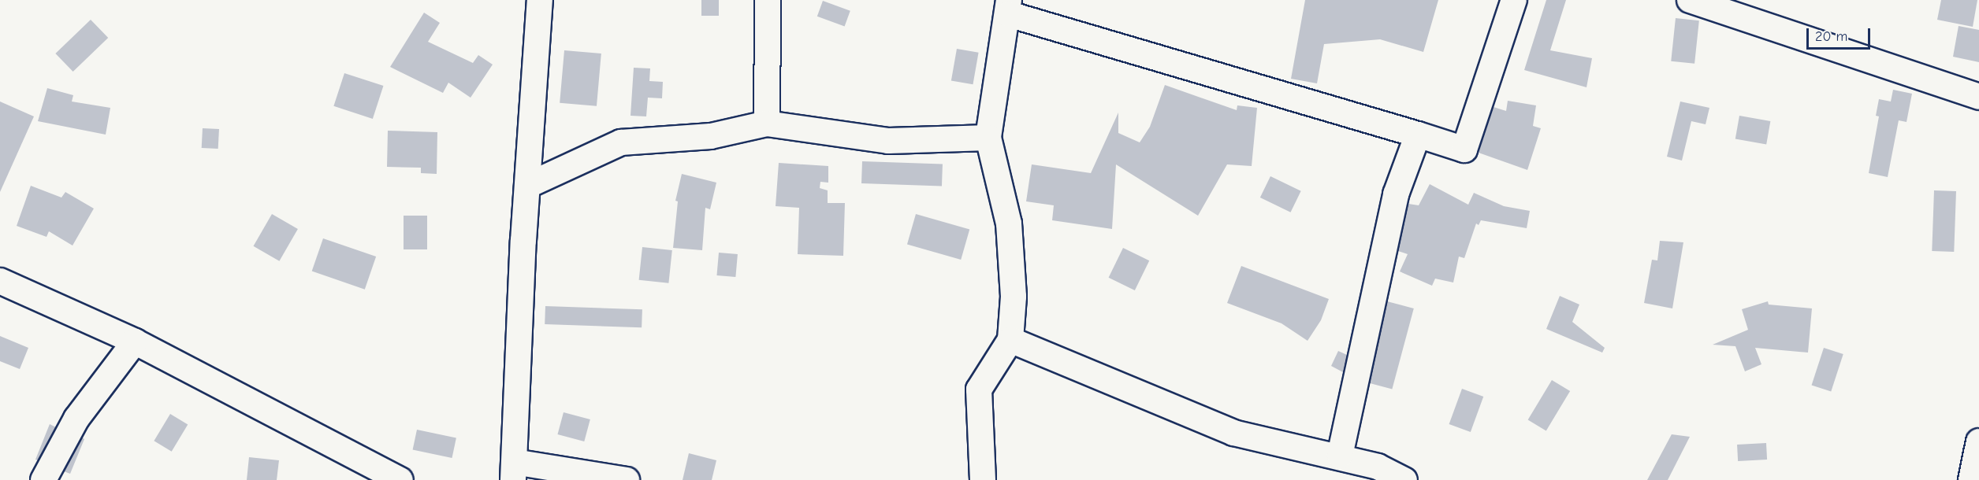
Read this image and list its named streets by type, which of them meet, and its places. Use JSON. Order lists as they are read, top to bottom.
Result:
{
  "scale_bar": "20 m"
}
